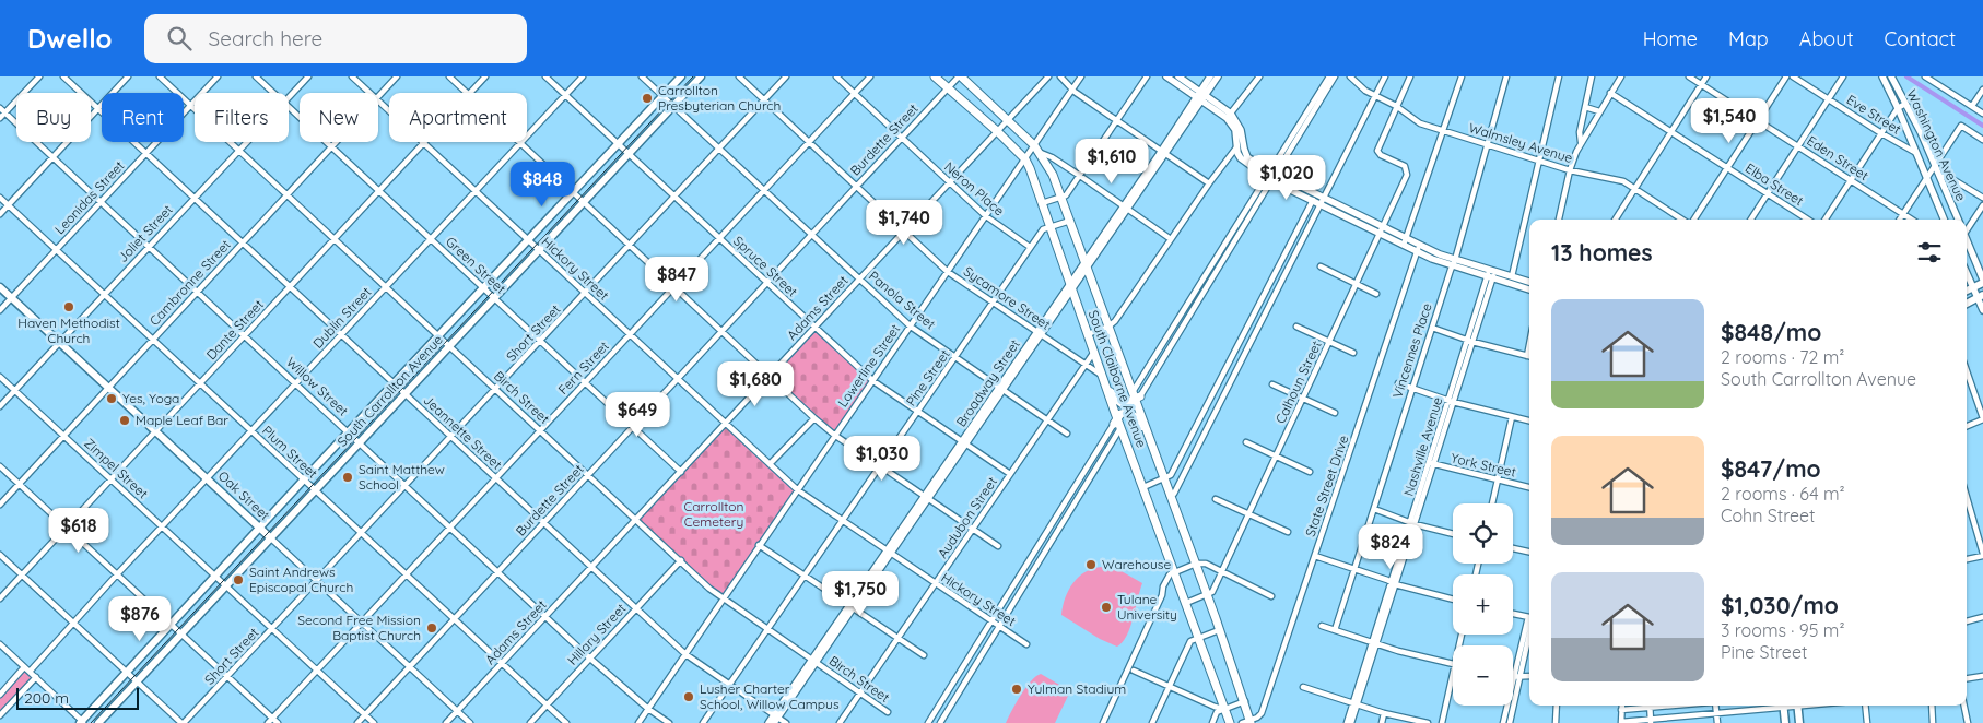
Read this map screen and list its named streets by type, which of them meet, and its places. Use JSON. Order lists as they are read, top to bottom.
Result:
{
  "streets": {
    "main road": ["South Claiborne Avenue", "South Carrollton Avenue", "Oak Street"],
    "street": [
      "Eve Street",
      "Burdette Street",
      "Walmsley Avenue",
      "Washington Avenue",
      "Eden Street",
      "Elba Street",
      "Neron Place",
      "Leonidas Street",
      "Joliet Street",
      "Green Street",
      "Spruce Street",
      "Hickory Street",
      "Cambronne Street",
      "Sycamore Street",
      "Panola Street",
      "Adams Street",
      "Dublin Street",
      "Dante Street",
      "Short Street",
      "Vincennes Place",
      "Lowerline Street",
      "Fern Street",
      "Pine Street",
      "Calhoun Street",
      "Broadway Street",
      "Willow Street",
      "Birch Street",
      "Jeannette Street",
      "Nashville Avenue",
      "Plum Street",
      "York Street",
      "Zimpel Street",
      "State Street Drive",
      "Audubon Street",
      "Hillary Street"
    ]
  },
  "crossings": [
    ["Eve Street", "Washington Avenue"],
    ["Burdette Street", "Neron Place"],
    ["Burdette Street", "Green Street"],
    ["Burdette Street", "Spruce Street"],
    ["Burdette Street", "Hickory Street"],
    ["Burdette Street", "Sycamore Street"],
    ["Burdette Street", "Panola Street"],
    ["Burdette Street", "South Claiborne Avenue"],
    ["Burdette Street", "Willow Street"],
    ["Burdette Street", "Birch Street"],
    ["Burdette Street", "Jeannette Street"],
    ["Burdette Street", "Plum Street"],
    ["Burdette Street", "Oak Street"],
    ["Walmsley Avenue", "Vincennes Place"],
    ["Walmsley Avenue", "Calhoun Street"],
    ["Neron Place", "Adams Street"],
    ["Neron Place", "Lowerline Street"],
    ["Neron Place", "Fern Street"],
    ["Neron Place", "Pine Street"],
    ["Leonidas Street", "Willow Street"],
    ["Leonidas Street", "Birch Street"],
    ["Leonidas Street", "Jeannette Street"],
    ["Leonidas Street", "Plum Street"],
    ["Leonidas Street", "Oak Street"],
    ["Joliet Street", "Willow Street"],
    ["Joliet Street", "Birch Street"],
    ["Joliet Street", "Jeannette Street"],
    ["Joliet Street", "Plum Street"],
    ["Joliet Street", "Zimpel Street"],
    ["Joliet Street", "Oak Street"],
    ["Green Street", "Cambronne Street"],
    ["Green Street", "Adams Street"],
    ["Green Street", "Dublin Street"],
    ["Green Street", "Dante Street"],
    ["Green Street", "Short Street"],
    ["Green Street", "Fern Street"],
    ["Green Street", "South Carrollton Avenue"],
    ["Spruce Street", "Adams Street"],
    ["Spruce Street", "Dublin Street"],
    ["Spruce Street", "Short Street"],
    ["Spruce Street", "Lowerline Street"],
    ["Spruce Street", "Fern Street"],
    ["Spruce Street", "Pine Street"],
    ["Spruce Street", "Broadway Street"],
    ["Spruce Street", "South Carrollton Avenue"],
    ["Spruce Street", "Audubon Street"],
    ["Hickory Street", "Adams Street"],
    ["Hickory Street", "Dublin Street"],
    ["Hickory Street", "Dante Street"],
    ["Hickory Street", "Short Street"],
    ["Hickory Street", "Lowerline Street"],
    ["Hickory Street", "Fern Street"],
    ["Hickory Street", "Pine Street"],
    ["Hickory Street", "Broadway Street"],
    ["Hickory Street", "South Carrollton Avenue"],
    ["Hickory Street", "Audubon Street"],
    ["Cambronne Street", "Willow Street"],
    ["Cambronne Street", "Birch Street"],
    ["Cambronne Street", "Jeannette Street"],
    ["Cambronne Street", "Plum Street"],
    ["Cambronne Street", "Zimpel Street"],
    ["Cambronne Street", "Oak Street"],
    ["Sycamore Street", "Adams Street"],
    ["Sycamore Street", "Short Street"],
    ["Sycamore Street", "Lowerline Street"],
    ["Sycamore Street", "Fern Street"],
    ["Sycamore Street", "Pine Street"],
    ["Sycamore Street", "South Claiborne Avenue"],
    ["Sycamore Street", "Broadway Street"],
    ["Sycamore Street", "Audubon Street"],
    ["Panola Street", "Adams Street"],
    ["Panola Street", "Short Street"],
    ["Panola Street", "Lowerline Street"],
    ["Panola Street", "Fern Street"],
    ["Panola Street", "Pine Street"],
    ["Panola Street", "Broadway Street"],
    ["Panola Street", "South Carrollton Avenue"],
    ["Panola Street", "Audubon Street"],
    ["Adams Street", "South Claiborne Avenue"],
    ["Adams Street", "Willow Street"],
    ["Adams Street", "Birch Street"],
    ["Adams Street", "Jeannette Street"],
    ["Adams Street", "Plum Street"],
    ["Adams Street", "Oak Street"],
    ["Dublin Street", "Willow Street"],
    ["Dublin Street", "Birch Street"],
    ["Dublin Street", "Jeannette Street"],
    ["Dublin Street", "Plum Street"],
    ["Dublin Street", "Zimpel Street"],
    ["Dublin Street", "Oak Street"],
    ["Dante Street", "Willow Street"],
    ["Dante Street", "Birch Street"],
    ["Dante Street", "Jeannette Street"],
    ["Dante Street", "Plum Street"],
    ["Dante Street", "Zimpel Street"],
    ["Dante Street", "Oak Street"],
    ["Short Street", "Willow Street"],
    ["Short Street", "Birch Street"],
    ["Short Street", "Jeannette Street"],
    ["Short Street", "Plum Street"],
    ["Short Street", "Oak Street"],
    ["Lowerline Street", "South Claiborne Avenue"],
    ["Lowerline Street", "Willow Street"],
    ["Lowerline Street", "Birch Street"],
    ["Lowerline Street", "Jeannette Street"],
    ["Fern Street", "Willow Street"],
    ["Fern Street", "Birch Street"],
    ["Fern Street", "Jeannette Street"],
    ["Fern Street", "Plum Street"],
    ["Fern Street", "Oak Street"],
    ["Pine Street", "South Claiborne Avenue"],
    ["Pine Street", "Birch Street"],
    ["Pine Street", "Jeannette Street"],
    ["South Claiborne Avenue", "Calhoun Street"],
    ["South Claiborne Avenue", "Broadway Street"],
    ["South Claiborne Avenue", "State Street Drive"],
    ["South Claiborne Avenue", "Audubon Street"],
    ["Broadway Street", "Birch Street"],
    ["Broadway Street", "Jeannette Street"],
    ["Willow Street", "South Carrollton Avenue"],
    ["Willow Street", "Hillary Street"],
    ["South Carrollton Avenue", "Birch Street"],
    ["South Carrollton Avenue", "Jeannette Street"],
    ["South Carrollton Avenue", "Plum Street"],
    ["South Carrollton Avenue", "Zimpel Street"],
    ["South Carrollton Avenue", "Oak Street"],
    ["Birch Street", "Audubon Street"],
    ["Birch Street", "Hillary Street"],
    ["Jeannette Street", "Hillary Street"],
    ["Nashville Avenue", "York Street"],
    ["Plum Street", "Hillary Street"]
  ],
  "parks": ["Carrollton Cemetery"],
  "places": [
    "Carrollton Presbyterian Church",
    "Haven Methodist Church",
    "Yes, Yoga",
    "Maple Leaf Bar",
    "Saint Matthew School",
    "Warehouse",
    "Saint Andrews Episcopal Church",
    "Tulane University",
    "Second Free Mission Baptist Church",
    "Yulman Stadium",
    "Lusher Charter School, Willow Campus"
  ],
  "scale_bar": "200 m",
  "page": {
    "header": "Dwello",
    "search": "Search here",
    "nav": [
      "Home",
      "Map",
      "About",
      "Contact"
    ],
    "chip": [
      "Buy",
      "Rent",
      "Filters",
      "New",
      "Apartment"
    ],
    "price": [
      "$1,540",
      "$1,610",
      "$1,020",
      "$848",
      "$1,740",
      "$847",
      "$1,680",
      "$649",
      "$1,030",
      "$618",
      "$824",
      "$1,750",
      "$876"
    ],
    "heading": "13 homes",
    "list": [
      {
        "name": "$848/mo",
        "note": "2 rooms · 72 m² · South Carrollton Avenue"
      },
      {
        "name": "$847/mo",
        "note": "2 rooms · 64 m² · Cohn Street"
      },
      {
        "name": "$1,030/mo",
        "note": "3 rooms · 95 m² · Pine Street"
      }
    ],
    "map_buttons": ["+", "−"],
    "scale": "200 m"
  }
}
